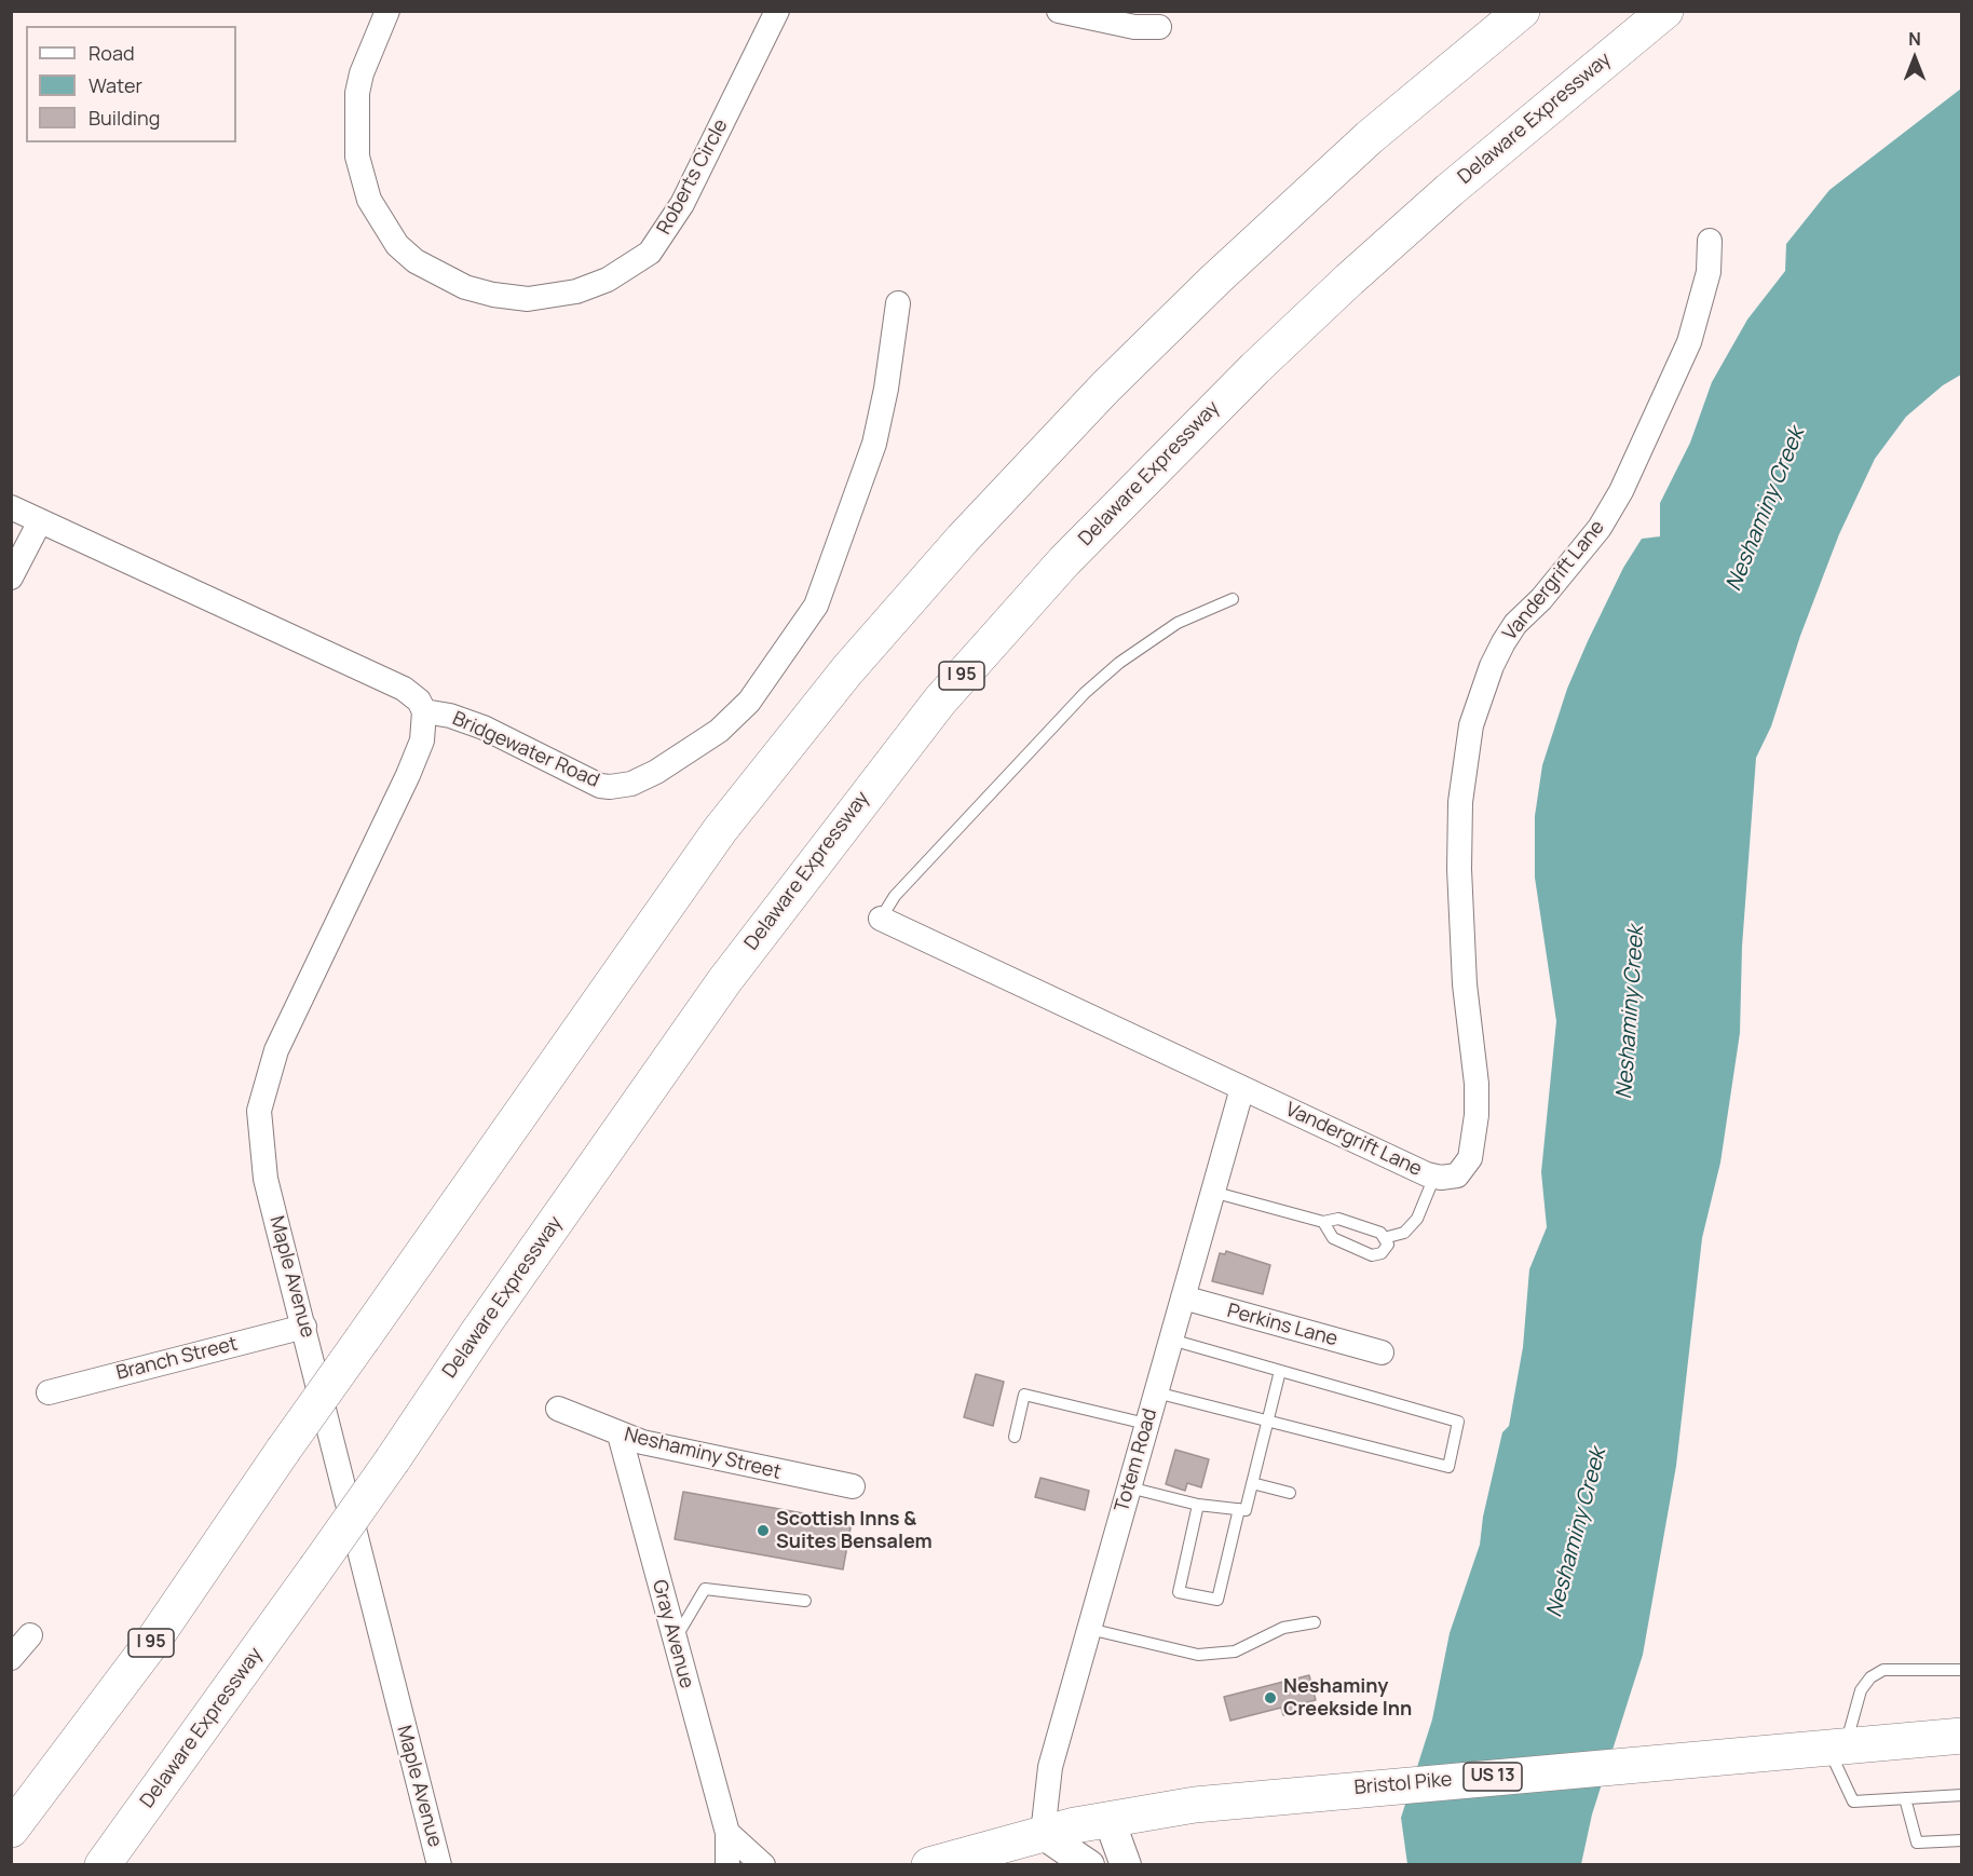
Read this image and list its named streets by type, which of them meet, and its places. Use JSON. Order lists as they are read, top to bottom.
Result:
{
  "streets": {
    "main road": [
      "Delaware Expressway",
      "I 95",
      "US 13",
      "Bristol Pike"
    ],
    "street": [
      "Roberts Circle",
      "Vandergrift Lane",
      "Bridgewater Road",
      "Maple Avenue",
      "Perkins Lane",
      "Branch Street",
      "Neshaminy Street",
      "Totem Road",
      "Gray Avenue"
    ]
  },
  "crossings": [
    ["Vandergrift Lane", "Totem Road"],
    ["Bridgewater Road", "Maple Avenue"],
    ["Maple Avenue", "Branch Street"],
    ["Perkins Lane", "Totem Road"],
    ["Neshaminy Street", "Gray Avenue"],
    ["Totem Road", "Bristol Pike"]
  ],
  "water": ["Neshaminy Creek"],
  "places": ["Scottish Inns & Suites Bensalem", "Neshaminy Creekside Inn"],
  "legend": ["Road", "Water", "Building"],
  "north": "top"
}
